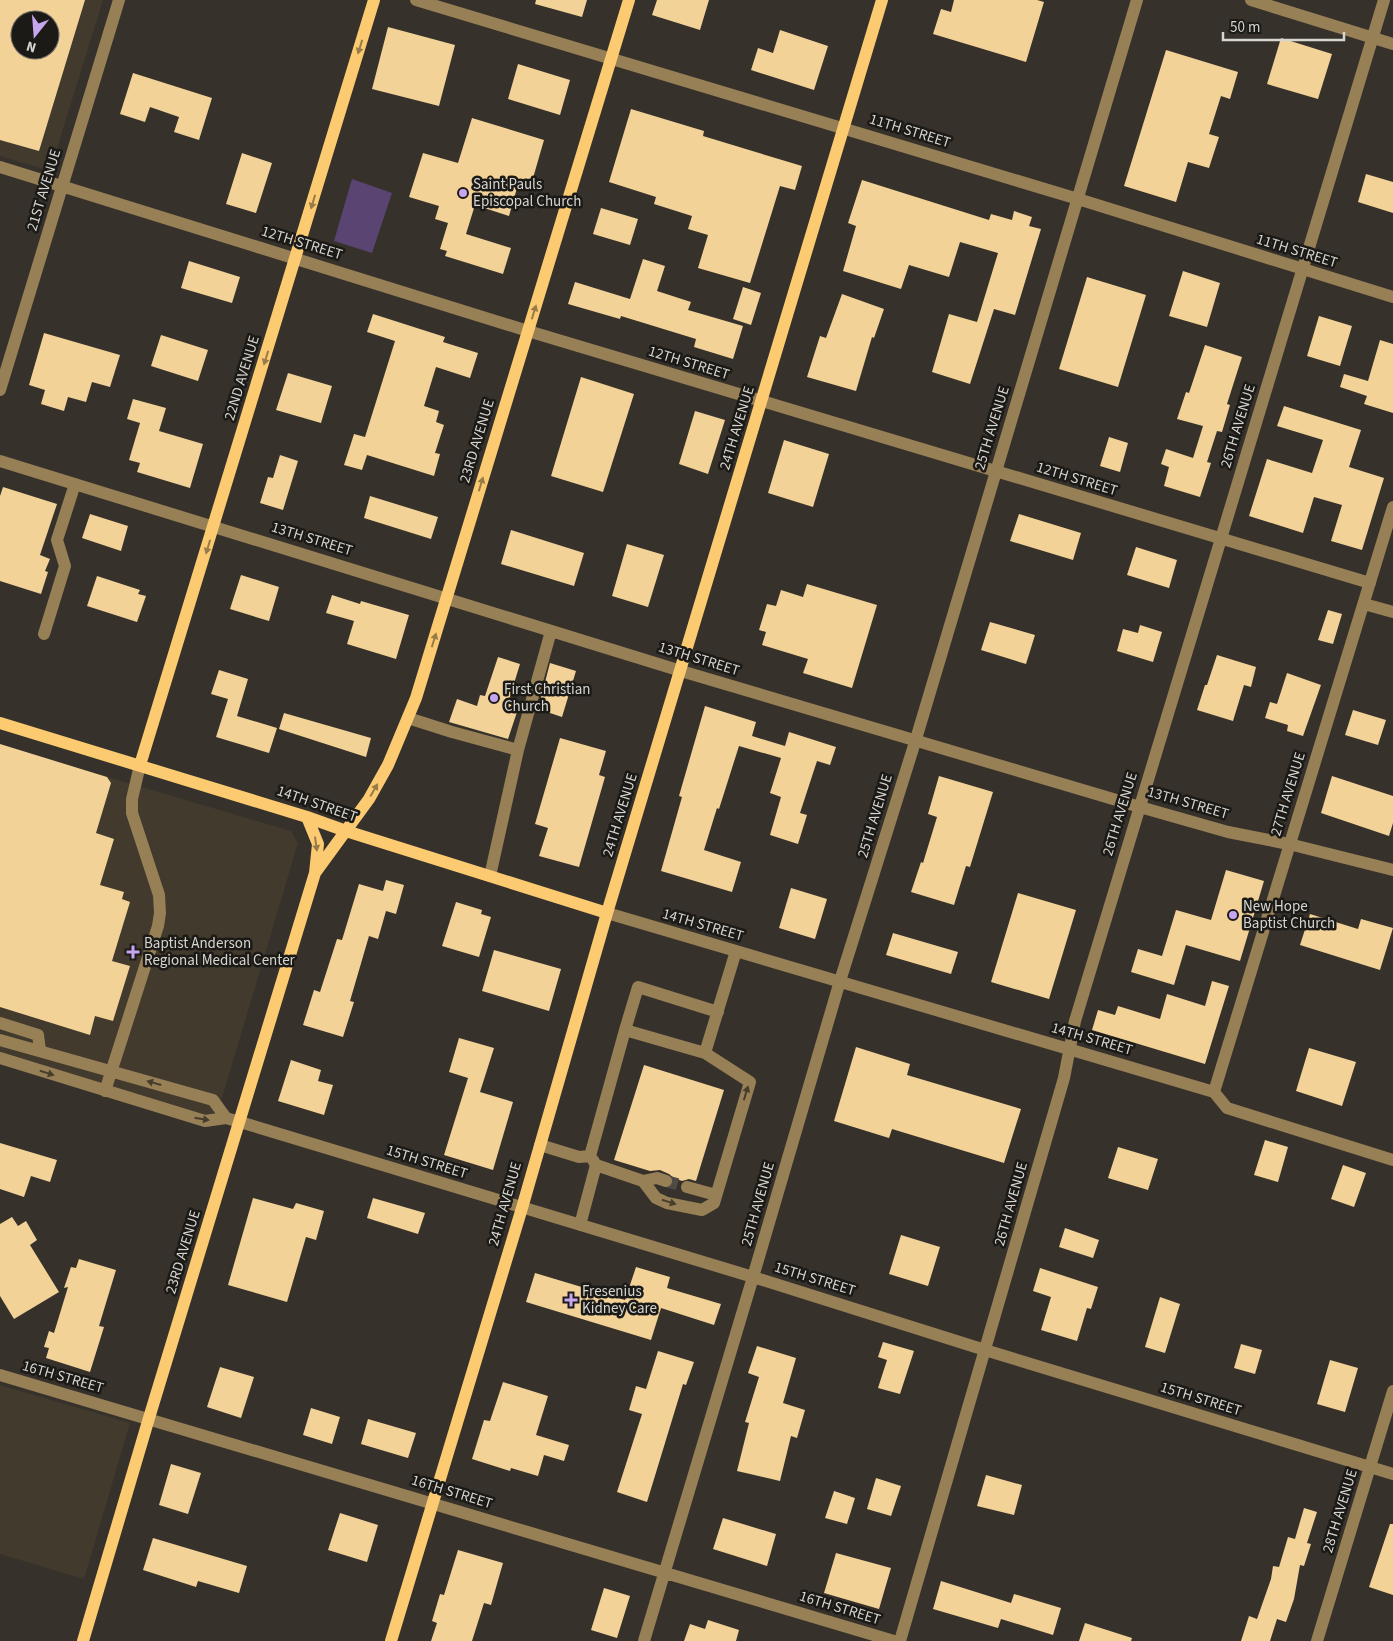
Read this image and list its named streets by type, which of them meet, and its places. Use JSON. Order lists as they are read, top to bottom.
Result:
{
  "streets": {
    "main road": [
      "22ND AVENUE",
      "24TH AVENUE",
      "23RD AVENUE",
      "14TH STREET"
    ],
    "street": [
      "11TH STREET",
      "21ST AVENUE",
      "12TH STREET",
      "26TH AVENUE",
      "25TH AVENUE",
      "13TH STREET",
      "27TH AVENUE",
      "15TH STREET",
      "16TH STREET",
      "28TH AVENUE"
    ]
  },
  "crossings": [
    ["11TH STREET", "26TH AVENUE"],
    ["11TH STREET", "24TH AVENUE"],
    ["11TH STREET", "25TH AVENUE"],
    ["11TH STREET", "23RD AVENUE"],
    ["21ST AVENUE", "12TH STREET"],
    ["12TH STREET", "22ND AVENUE"],
    ["12TH STREET", "26TH AVENUE"],
    ["12TH STREET", "24TH AVENUE"],
    ["12TH STREET", "25TH AVENUE"],
    ["12TH STREET", "23RD AVENUE"],
    ["12TH STREET", "27TH AVENUE"],
    ["22ND AVENUE", "13TH STREET"],
    ["22ND AVENUE", "14TH STREET"],
    ["26TH AVENUE", "13TH STREET"],
    ["26TH AVENUE", "14TH STREET"],
    ["26TH AVENUE", "15TH STREET"],
    ["24TH AVENUE", "13TH STREET"],
    ["24TH AVENUE", "14TH STREET"],
    ["24TH AVENUE", "15TH STREET"],
    ["24TH AVENUE", "16TH STREET"],
    ["25TH AVENUE", "13TH STREET"],
    ["25TH AVENUE", "14TH STREET"],
    ["25TH AVENUE", "15TH STREET"],
    ["25TH AVENUE", "16TH STREET"],
    ["23RD AVENUE", "13TH STREET"],
    ["23RD AVENUE", "14TH STREET"],
    ["23RD AVENUE", "15TH STREET"],
    ["23RD AVENUE", "16TH STREET"],
    ["13TH STREET", "27TH AVENUE"],
    ["27TH AVENUE", "14TH STREET"],
    ["15TH STREET", "28TH AVENUE"]
  ],
  "one_way": ["22ND AVENUE", "23RD AVENUE"],
  "places": {
    "other": ["Saint Pauls Episcopal Church", "First Christian Church", "New Hope Baptist Church"],
    "health": ["Baptist Anderson Regional Medical Center", "Fresenius Kidney Care"]
  },
  "scale_bar": "50 m",
  "north": "bottom"
}
